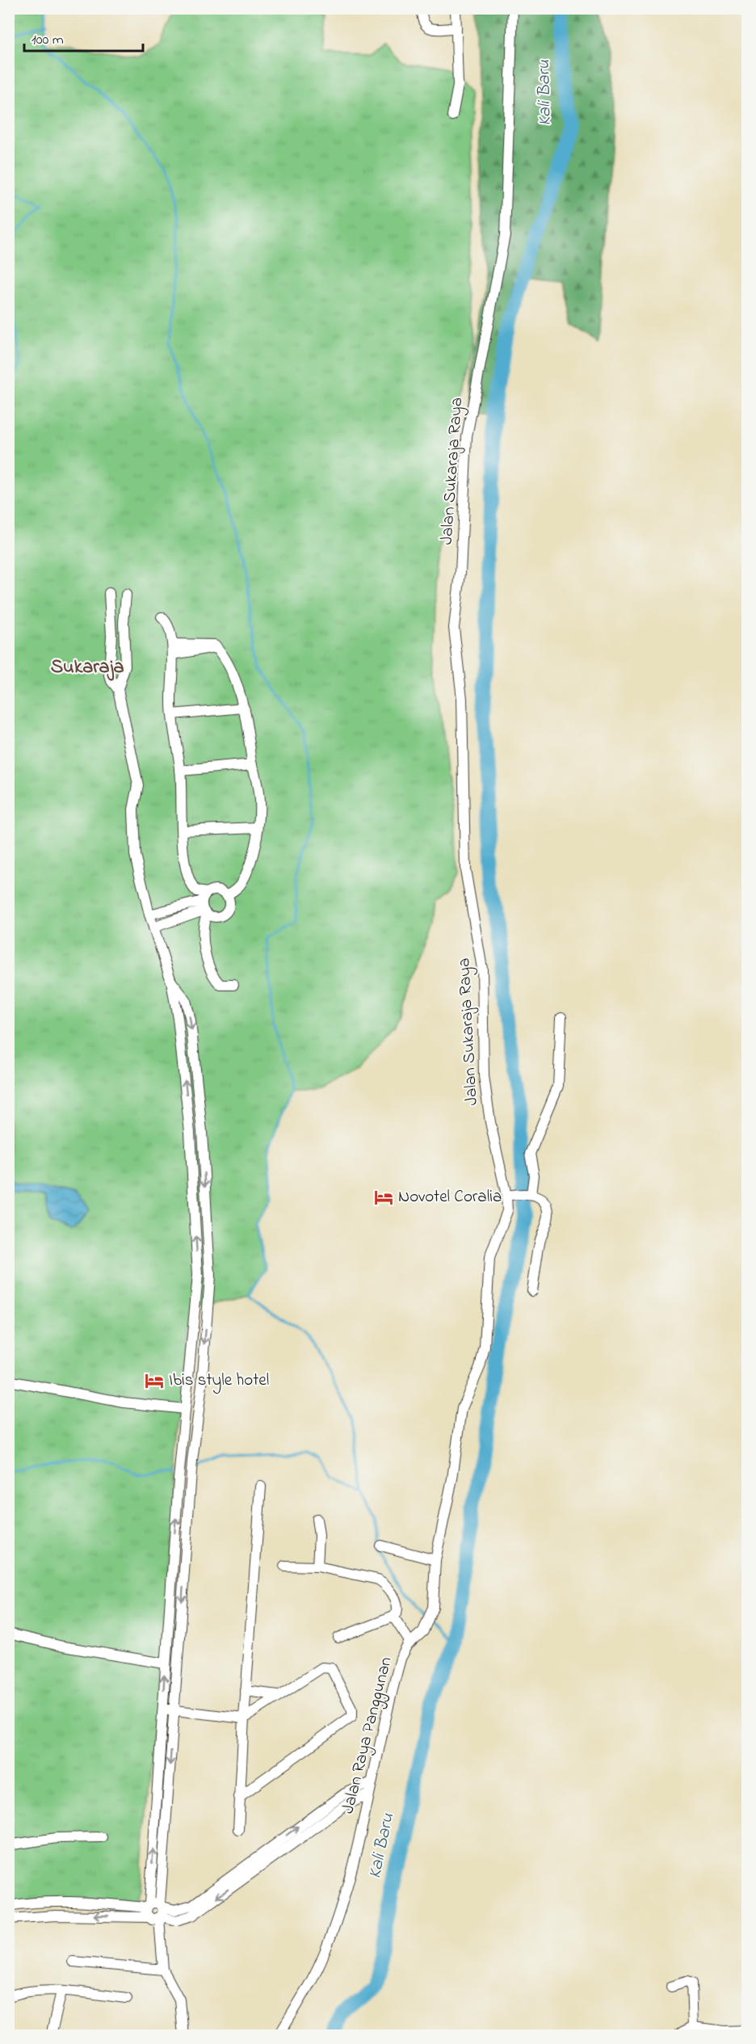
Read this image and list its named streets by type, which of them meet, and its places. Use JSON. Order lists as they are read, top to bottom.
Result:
{
  "streets": {
    "street": ["Jalan Sukaraja Raya", "Jalan Raya Panggunan"]
  },
  "crossings": [
    ["Jalan Sukaraja Raya", "Jalan Raya Panggunan"]
  ],
  "districts": ["Sukaraja"],
  "water": ["Kali Baru"],
  "places": {
    "hotel": ["Novotel Coralia", "Ibis style hotel"]
  },
  "scale_bar": "100 m"
}
